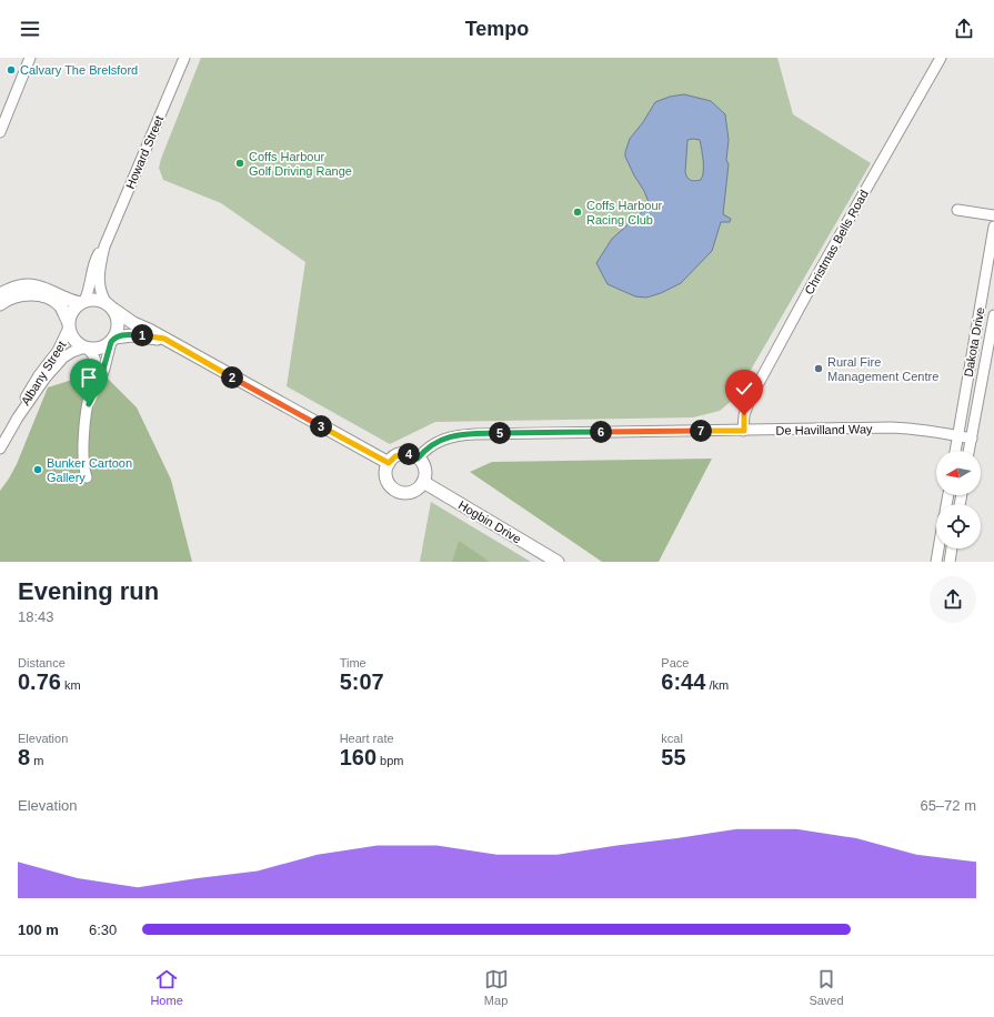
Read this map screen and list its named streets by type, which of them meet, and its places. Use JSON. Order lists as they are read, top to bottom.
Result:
{
  "streets": {
    "main road": ["Hogbin Drive"],
    "street": [
      "Howard Street",
      "Christmas Bells Road",
      "Dakota Drive",
      "Albany Street",
      "De Havilland Way"
    ]
  },
  "crossings": [
    ["Howard Street", "Albany Street"],
    ["Christmas Bells Road", "De Havilland Way"],
    ["Dakota Drive", "De Havilland Way"],
    ["De Havilland Way", "Hogbin Drive"]
  ],
  "places": [
    "Calvary The Brelsford",
    "Coffs Harbour Golf Driving Range",
    "Coffs Harbour Racing Club",
    "Rural Fire Management Centre",
    "Bunker Cartoon Gallery"
  ],
  "north": "left",
  "page": {
    "header": "Tempo",
    "pins": [
      "1",
      "2",
      "3",
      "7",
      "6",
      "5",
      "4"
    ],
    "heading": ["Evening run", "18:43"],
    "stats": [
      ["Distance", "0.76 km"],
      ["Time", "5:07"],
      ["Pace", "6:44 /km"],
      ["Elevation", "8 m"],
      ["Heart rate", "160 bpm"],
      ["kcal", "55"]
    ],
    "chart": ["Elevation", "65–72 m"],
    "list": [
      {
        "name": "100 m",
        "note": "6:30"
      }
    ],
    "tabs": ["Home", "Map", "Saved"]
  }
}
